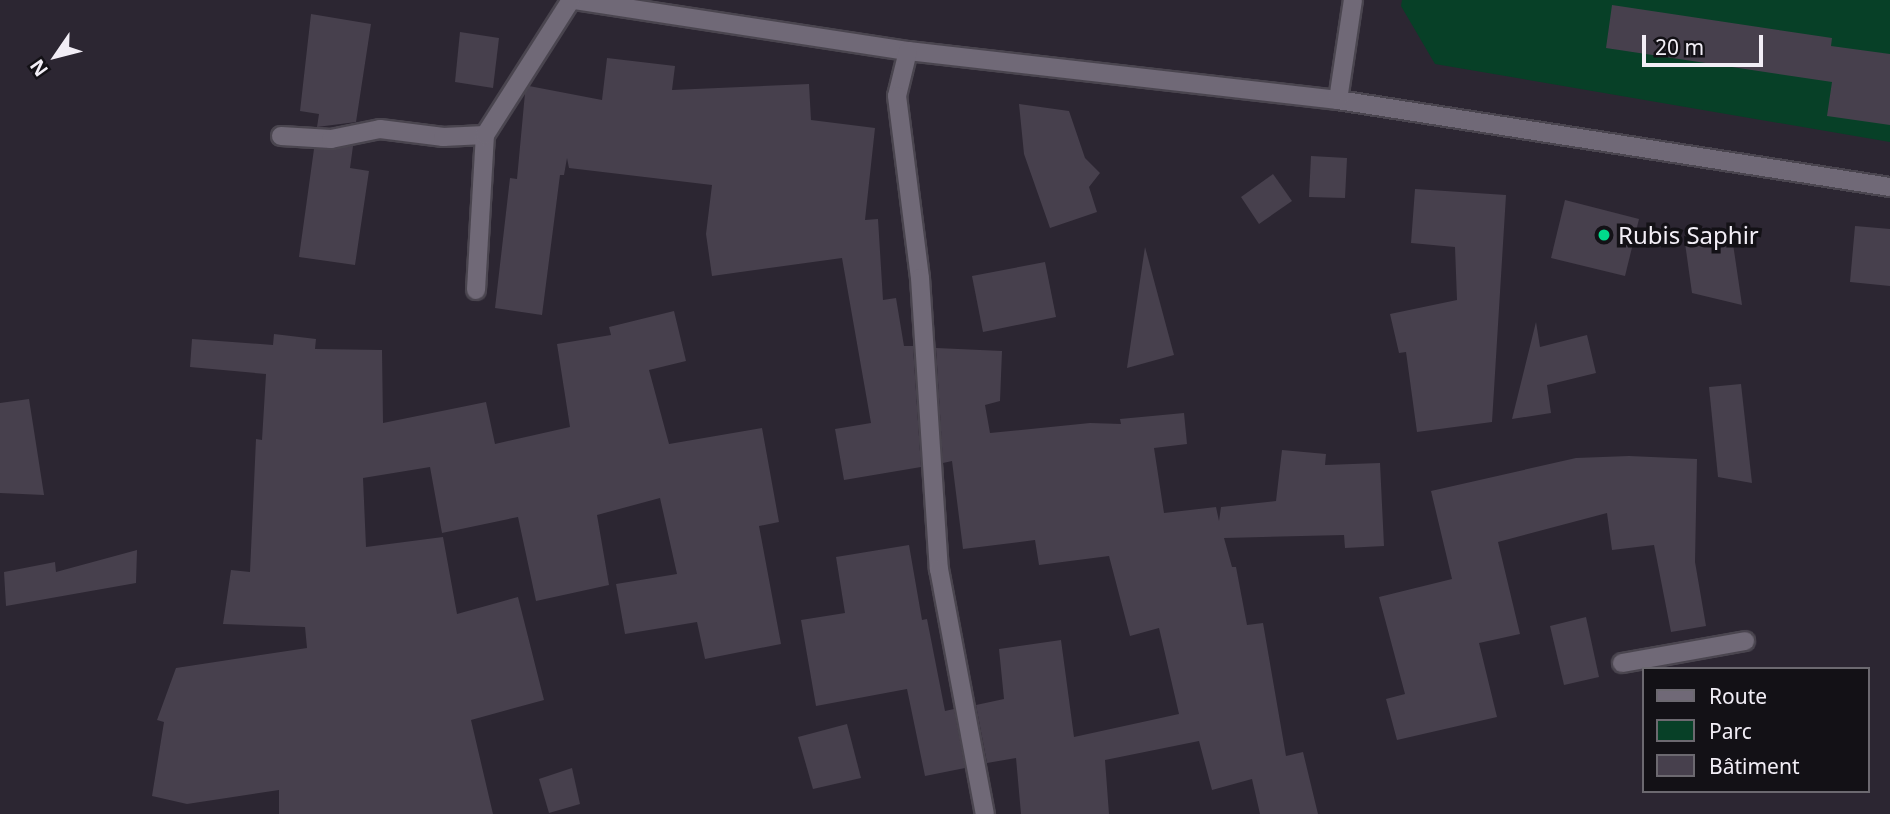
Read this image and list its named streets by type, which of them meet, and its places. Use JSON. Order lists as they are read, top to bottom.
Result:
{
  "places": ["Rubis Saphir"],
  "legend": ["Route", "Parc", "Bâtiment"],
  "scale_bar": "20 m",
  "north": "bottom left"
}
